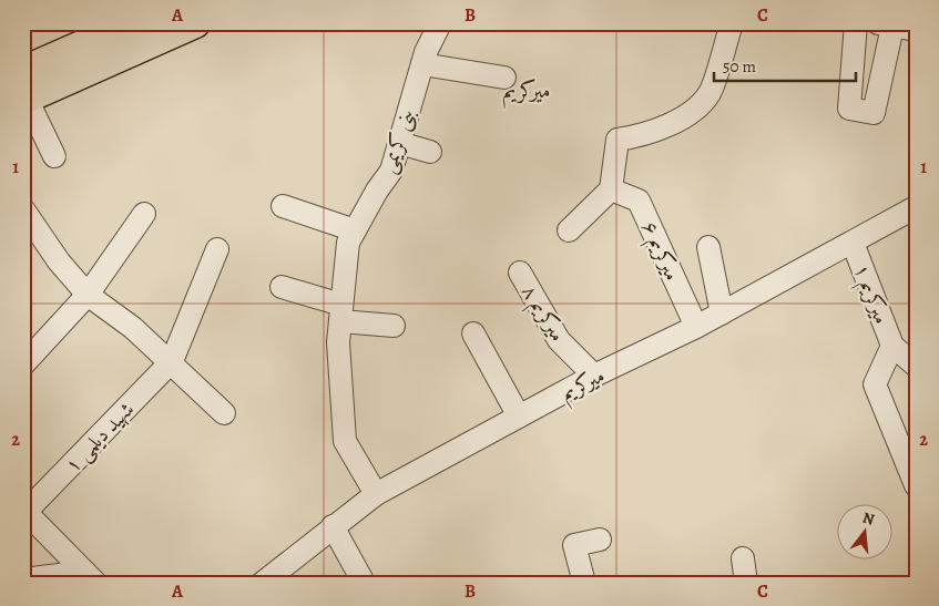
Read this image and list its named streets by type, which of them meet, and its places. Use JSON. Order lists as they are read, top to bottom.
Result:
{
  "streets": {
    "street": [
      "بنی کریمی",
      "میرکریم ۶",
      "۱ میرکریم",
      "۸ میرکریم",
      "میرکریم",
      "شهید دیلمی ۱"
    ]
  },
  "crossings": [
    ["بنی کریمی", "میرکریم"],
    ["میرکریم ۶", "میرکریم"],
    ["۱ میرکریم", "میرکریم"],
    ["۸ میرکریم", "میرکریم"]
  ],
  "districts": ["میرکریم"],
  "scale_bar": "50 m",
  "north": "top",
  "grid": {
    "columns": ["A", "B", "C"],
    "rows": ["1", "2"]
  }
}
